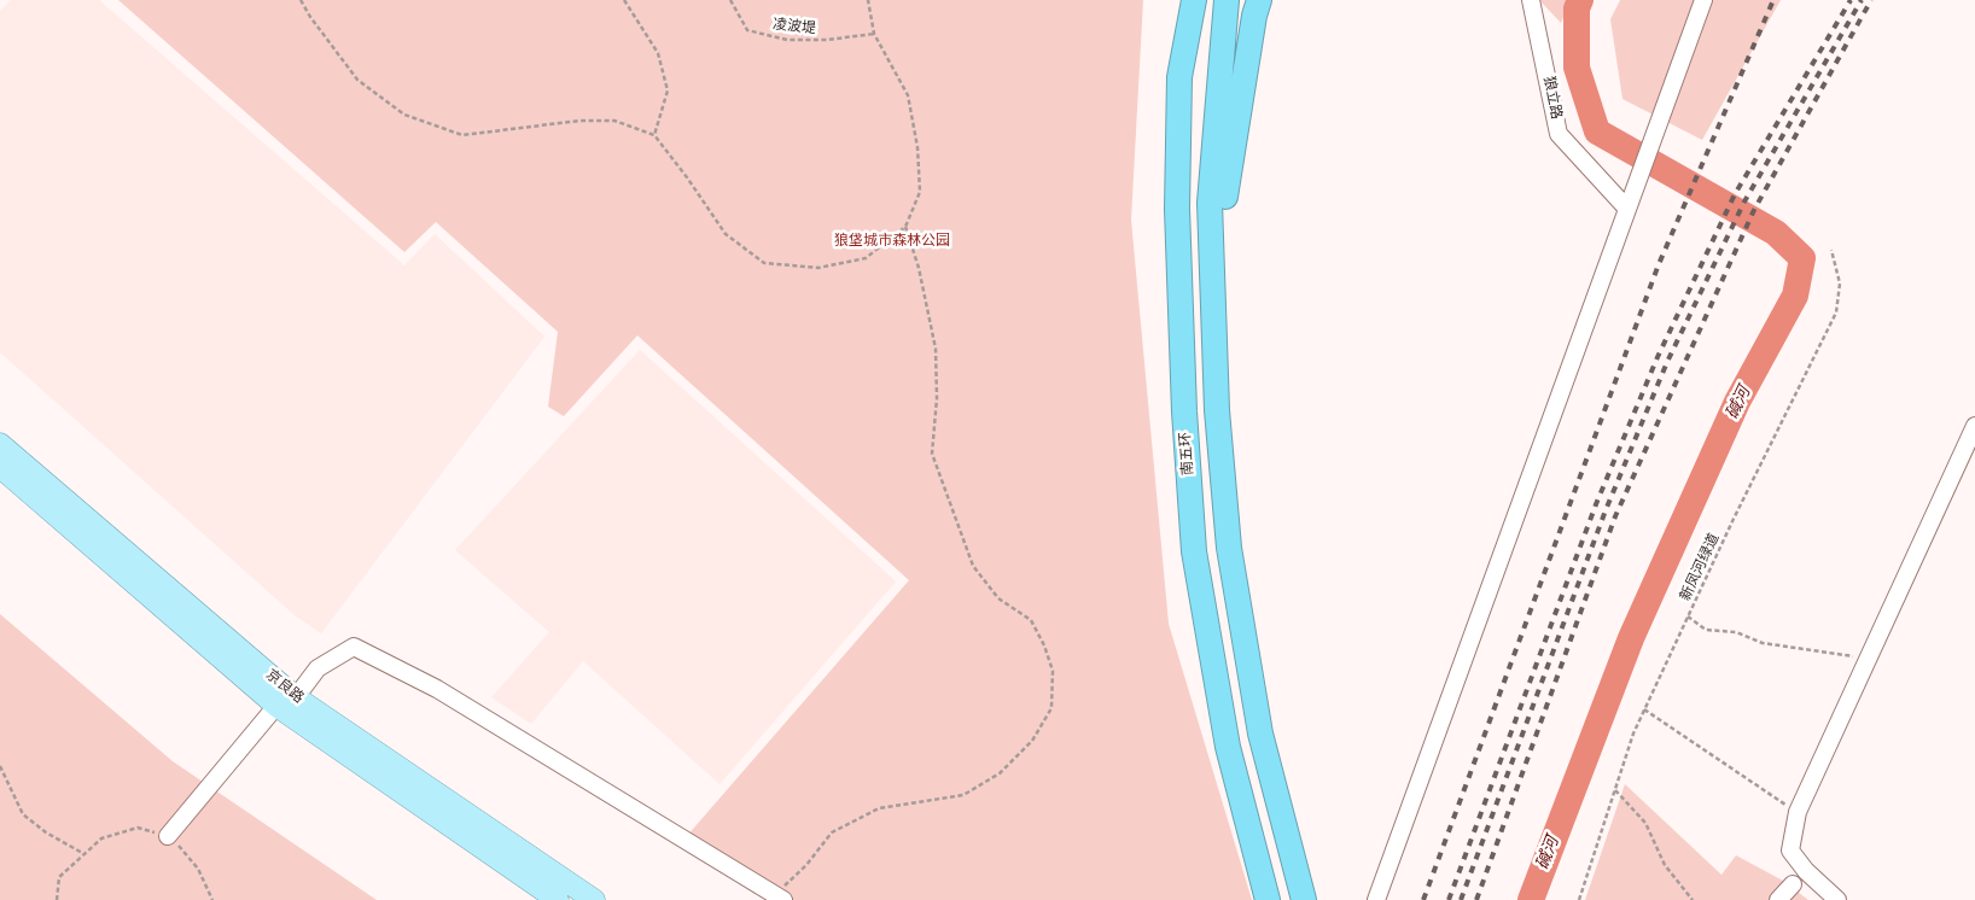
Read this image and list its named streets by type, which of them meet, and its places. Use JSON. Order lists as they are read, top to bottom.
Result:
{
  "streets": {
    "highway": ["南五环"],
    "main road": ["京良路"],
    "street": ["狼立路"],
    "path": ["凌波堤", "新凤河绿道"]
  },
  "water": ["碱河"],
  "parks": ["狼垡城市森林公园"]
}
